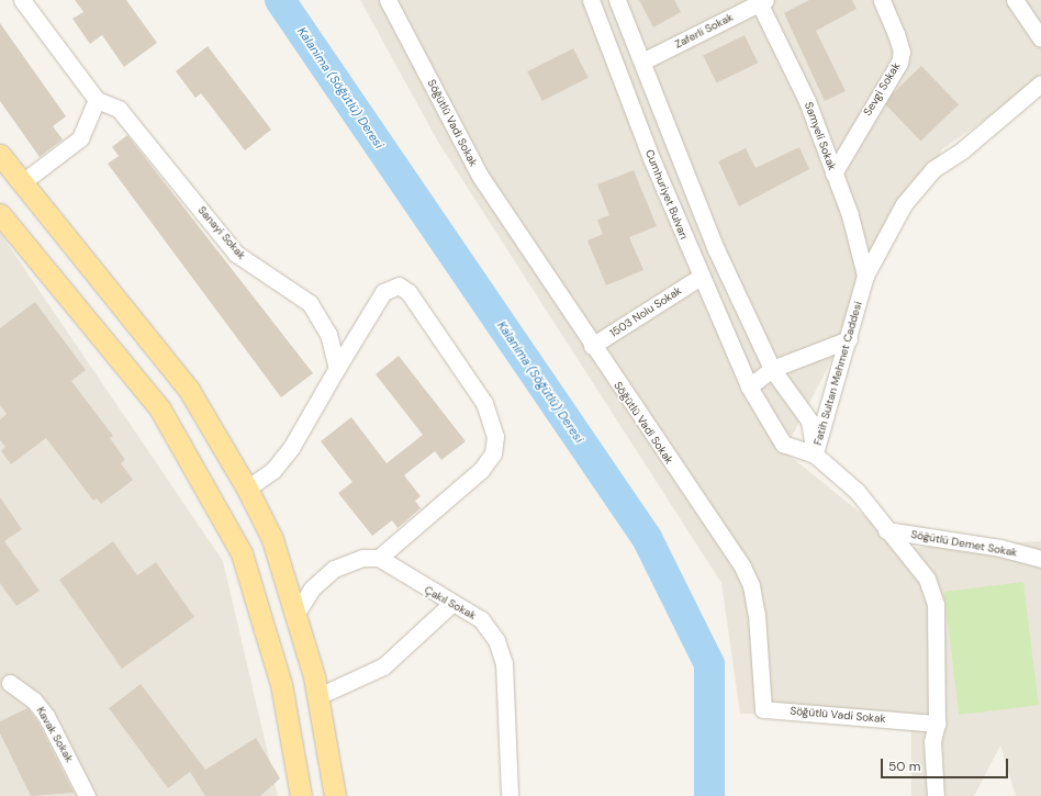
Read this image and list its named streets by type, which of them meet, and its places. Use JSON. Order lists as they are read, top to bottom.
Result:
{
  "streets": {
    "street": [
      "Zaferli Sokak",
      "Sevgi Sokak",
      "Söğütlü Vadi Sokak",
      "Samyeli Sokak",
      "Cumhuriyet Bulvarı",
      "Sanayi Sokak",
      "1503 Nolu Sokak",
      "Fatih Sultan Mehmet Caddesi",
      "Söğütlü Demet Sokak",
      "Çakıl Sokak",
      "Kavak Sokak"
    ]
  },
  "crossings": [
    ["Zaferli Sokak", "Samyeli Sokak"],
    ["Sevgi Sokak", "Samyeli Sokak"],
    ["Söğütlü Vadi Sokak", "1503 Nolu Sokak"],
    ["Söğütlü Vadi Sokak", "Fatih Sultan Mehmet Caddesi"],
    ["Samyeli Sokak", "Fatih Sultan Mehmet Caddesi"],
    ["Cumhuriyet Bulvarı", "1503 Nolu Sokak"],
    ["Cumhuriyet Bulvarı", "Fatih Sultan Mehmet Caddesi"],
    ["Fatih Sultan Mehmet Caddesi", "Söğütlü Demet Sokak"]
  ],
  "water": ["Kalanima (Söğütlü) Deresi"],
  "scale_bar": "50 m"
}
